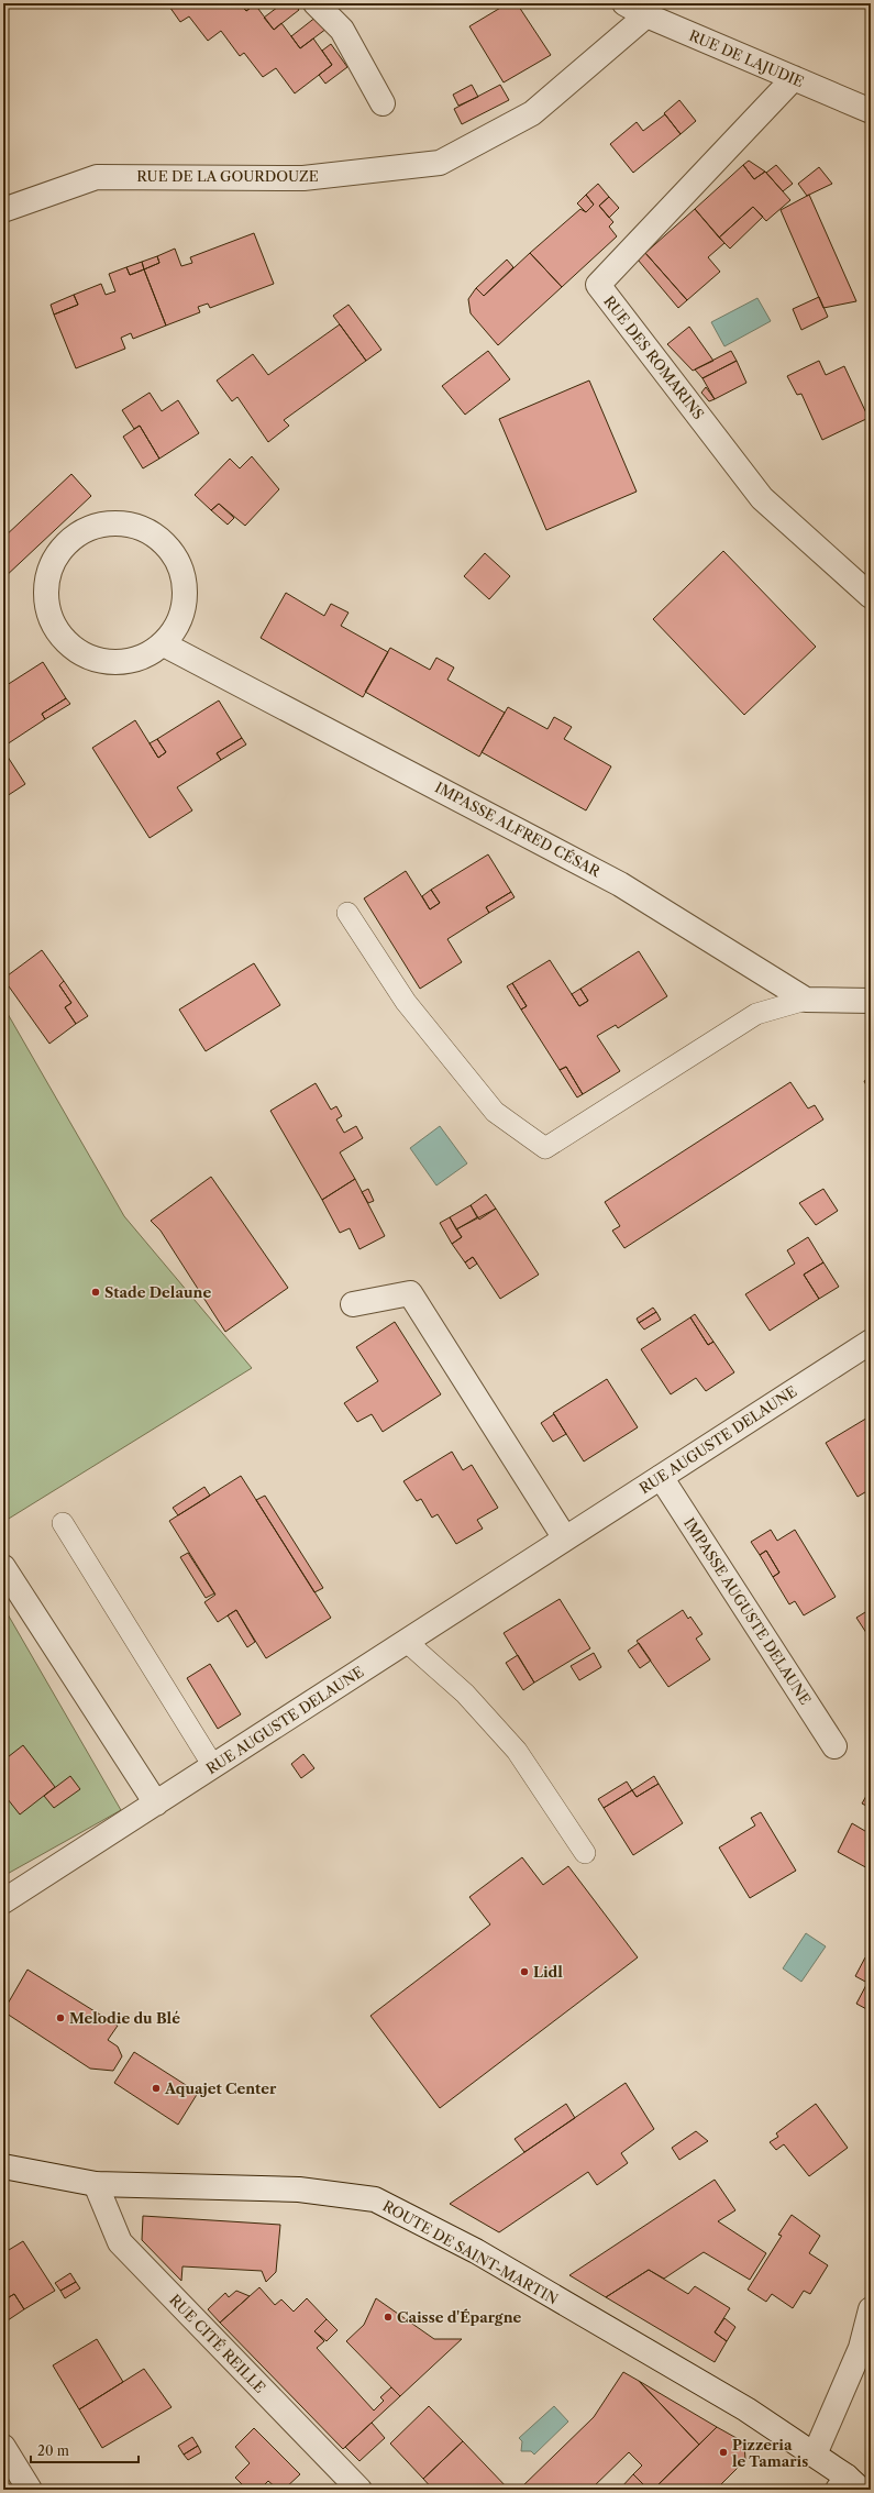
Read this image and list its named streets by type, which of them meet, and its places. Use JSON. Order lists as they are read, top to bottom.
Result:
{
  "streets": {
    "street": [
      "RUE DE LAJUDIE",
      "RUE DE LA GOURDOUZE",
      "RUE DES ROMARINS",
      "IMPASSE ALFRED CÉSAR",
      "RUE AUGUSTE DELAUNE",
      "IMPASSE AUGUSTE DELAUNE",
      "ROUTE DE SAINT-MARTIN",
      "RUE CITÉ REILLE"
    ]
  },
  "crossings": [
    ["RUE DE LAJUDIE", "RUE DE LA GOURDOUZE"],
    ["RUE DE LAJUDIE", "RUE DES ROMARINS"],
    ["RUE AUGUSTE DELAUNE", "IMPASSE AUGUSTE DELAUNE"],
    ["ROUTE DE SAINT-MARTIN", "RUE CITÉ REILLE"]
  ],
  "places": [
    "Stade Delaune",
    "Lidl",
    "Melodie du Blé",
    "Aquajet Center",
    "Caisse d'Épargne",
    "Pizzeria le Tamaris"
  ],
  "scale_bar": "20 m"
}
